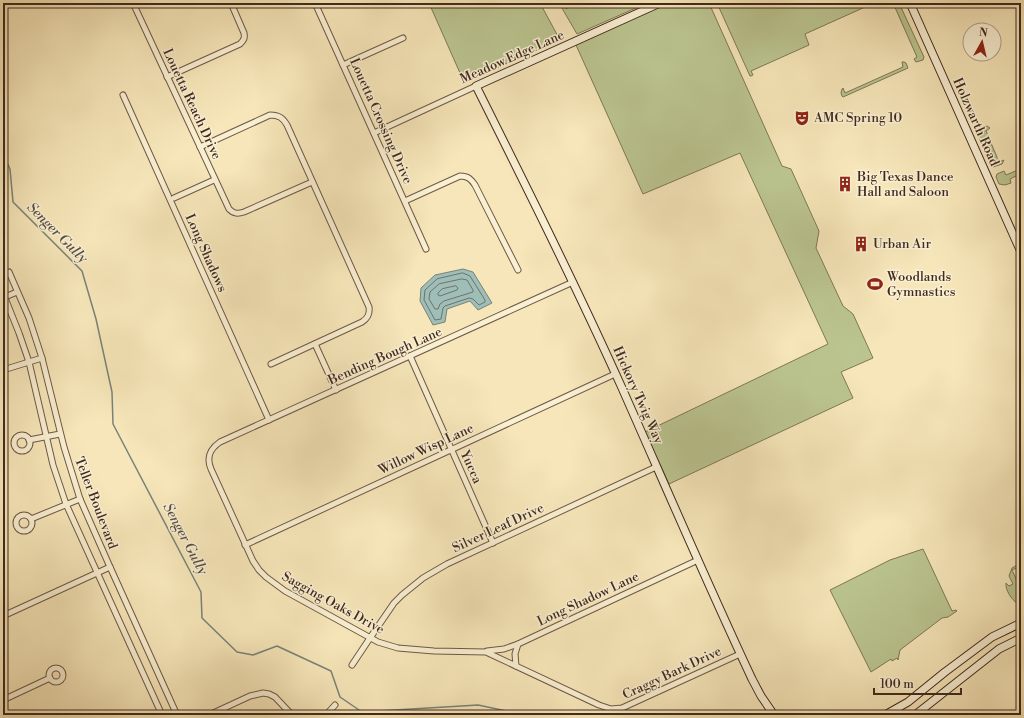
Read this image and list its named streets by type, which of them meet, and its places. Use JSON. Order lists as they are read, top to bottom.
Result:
{
  "streets": {
    "street": [
      "Meadow Edge Lane",
      "Louetta Reach Drive",
      "Louetta Crossing Drive",
      "Holzwarth Road",
      "Long Shadows",
      "Bending Bough Lane",
      "Hickory Twig Way",
      "Willow Wisp Lane",
      "Yucca",
      "Teller Boulevard",
      "Silver Leaf Drive",
      "Long Shadow Lane",
      "Sagging Oaks Drive",
      "Craggy Bark Drive"
    ]
  },
  "crossings": [
    ["Meadow Edge Lane", "Louetta Crossing Drive"],
    ["Meadow Edge Lane", "Hickory Twig Way"],
    ["Long Shadows", "Bending Bough Lane"],
    ["Bending Bough Lane", "Hickory Twig Way"],
    ["Bending Bough Lane", "Yucca"],
    ["Bending Bough Lane", "Sagging Oaks Drive"],
    ["Hickory Twig Way", "Willow Wisp Lane"],
    ["Hickory Twig Way", "Silver Leaf Drive"],
    ["Hickory Twig Way", "Long Shadow Lane"],
    ["Hickory Twig Way", "Craggy Bark Drive"],
    ["Willow Wisp Lane", "Yucca"],
    ["Willow Wisp Lane", "Sagging Oaks Drive"],
    ["Yucca", "Silver Leaf Drive"],
    ["Silver Leaf Drive", "Sagging Oaks Drive"],
    ["Long Shadow Lane", "Sagging Oaks Drive"],
    ["Sagging Oaks Drive", "Craggy Bark Drive"]
  ],
  "water": ["Senger Gully"],
  "places": {
    "theatre": ["AMC Spring 10"],
    "building": ["Big Texas Dance Hall and Saloon", "Urban Air"],
    "sports": ["Woodlands Gymnastics"]
  },
  "scale_bar": "100 m",
  "north": "top"
}
